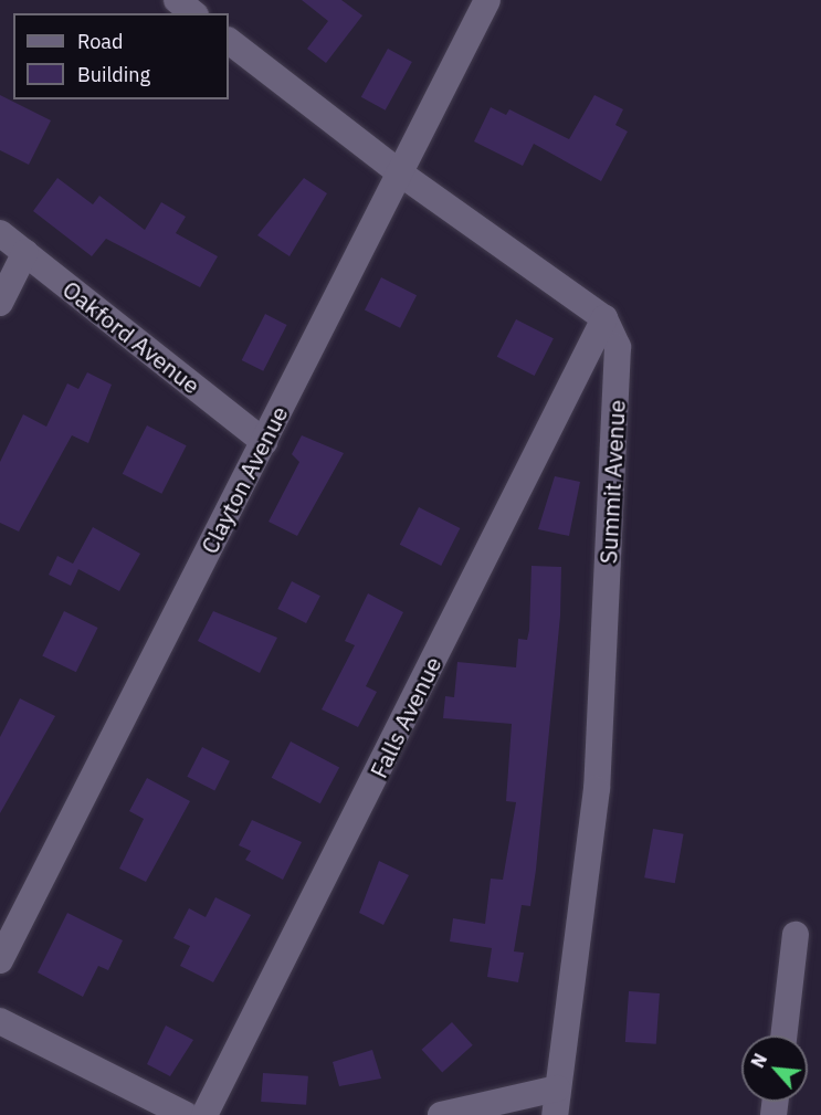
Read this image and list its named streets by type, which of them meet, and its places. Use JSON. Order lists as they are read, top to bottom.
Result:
{
  "streets": {
    "street": [
      "Oakford Avenue",
      "Clayton Avenue",
      "Summit Avenue",
      "Falls Avenue"
    ]
  },
  "crossings": [
    ["Oakford Avenue", "Clayton Avenue"],
    ["Summit Avenue", "Falls Avenue"]
  ],
  "legend": ["Road", "Building"],
  "north": "top left"
}
